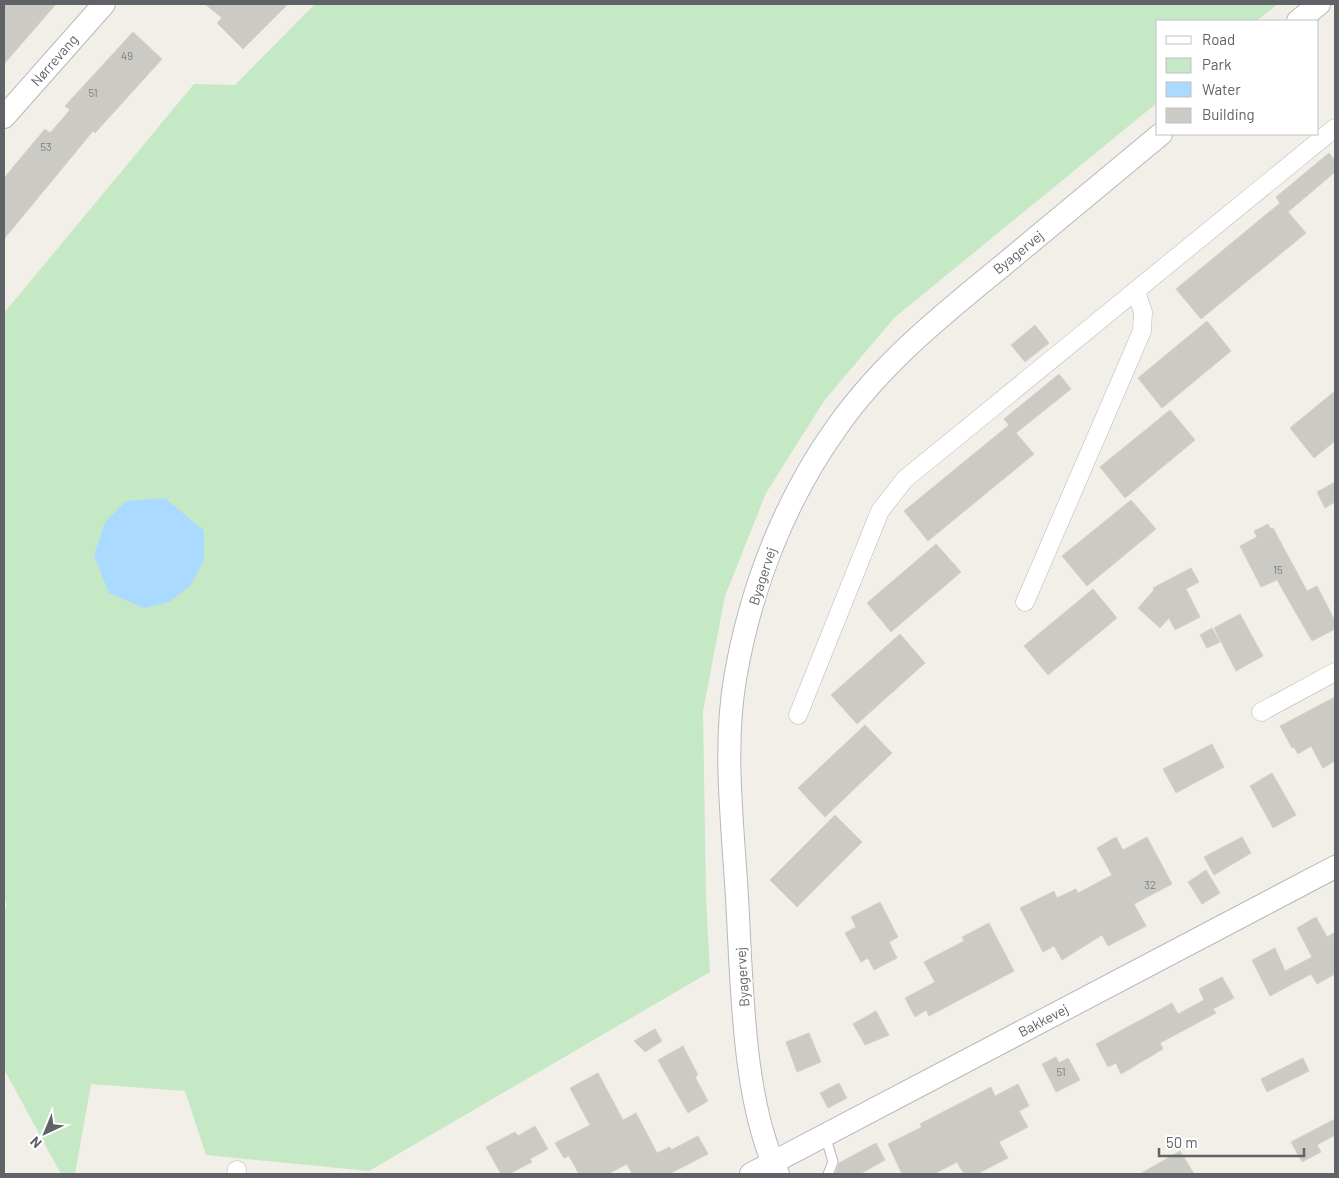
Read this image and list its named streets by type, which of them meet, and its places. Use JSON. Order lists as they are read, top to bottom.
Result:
{
  "streets": {
    "street": ["Nørrevang", "Byagervej", "Bakkevej"]
  },
  "crossings": [
    ["Byagervej", "Bakkevej"]
  ],
  "house_numbers": [
    "49",
    "51",
    "53",
    "15",
    "32",
    "51"
  ],
  "legend": [
    "Road",
    "Park",
    "Water",
    "Building"
  ],
  "scale_bar": "50 m",
  "north": "bottom left"
}
